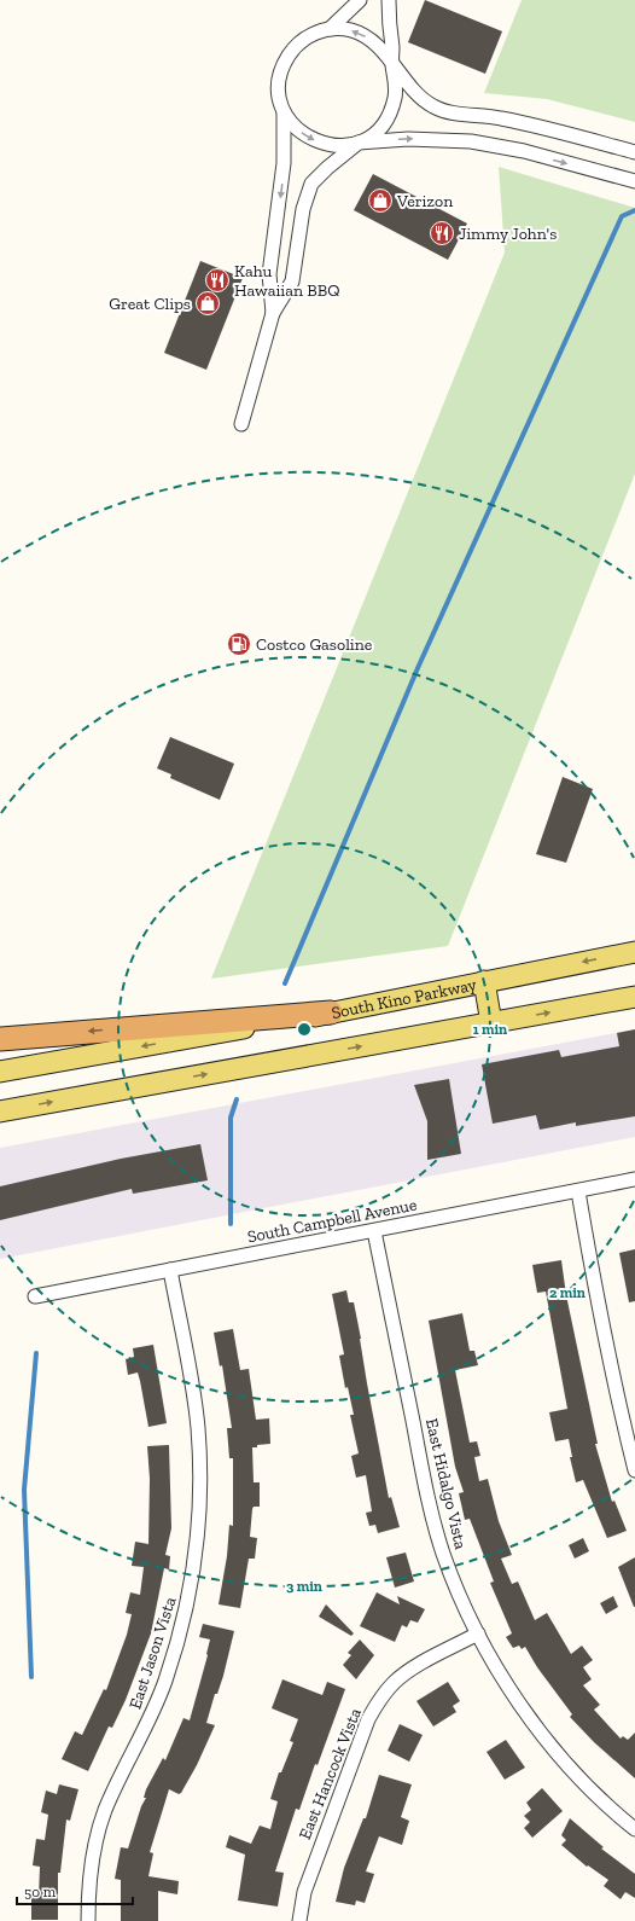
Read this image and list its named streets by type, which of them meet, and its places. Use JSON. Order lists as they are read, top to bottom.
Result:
{
  "streets": {
    "main road": ["South Kino Parkway"],
    "street": [
      "South Campbell Avenue",
      "East Hidalgo Vista",
      "East Jason Vista",
      "East Hancock Vista"
    ]
  },
  "crossings": [
    ["South Campbell Avenue", "East Hidalgo Vista"],
    ["South Campbell Avenue", "East Jason Vista"],
    ["East Hidalgo Vista", "East Hancock Vista"]
  ],
  "places": {
    "shop": ["Verizon", "Great Clips"],
    "restaurant": ["Jimmy John's", "Kahu Hawaiian BBQ"],
    "fuel station": ["Costco Gasoline"]
  },
  "scale_bar": "50 m",
  "rings": ["1 min", "2 min", "3 min"]
}
